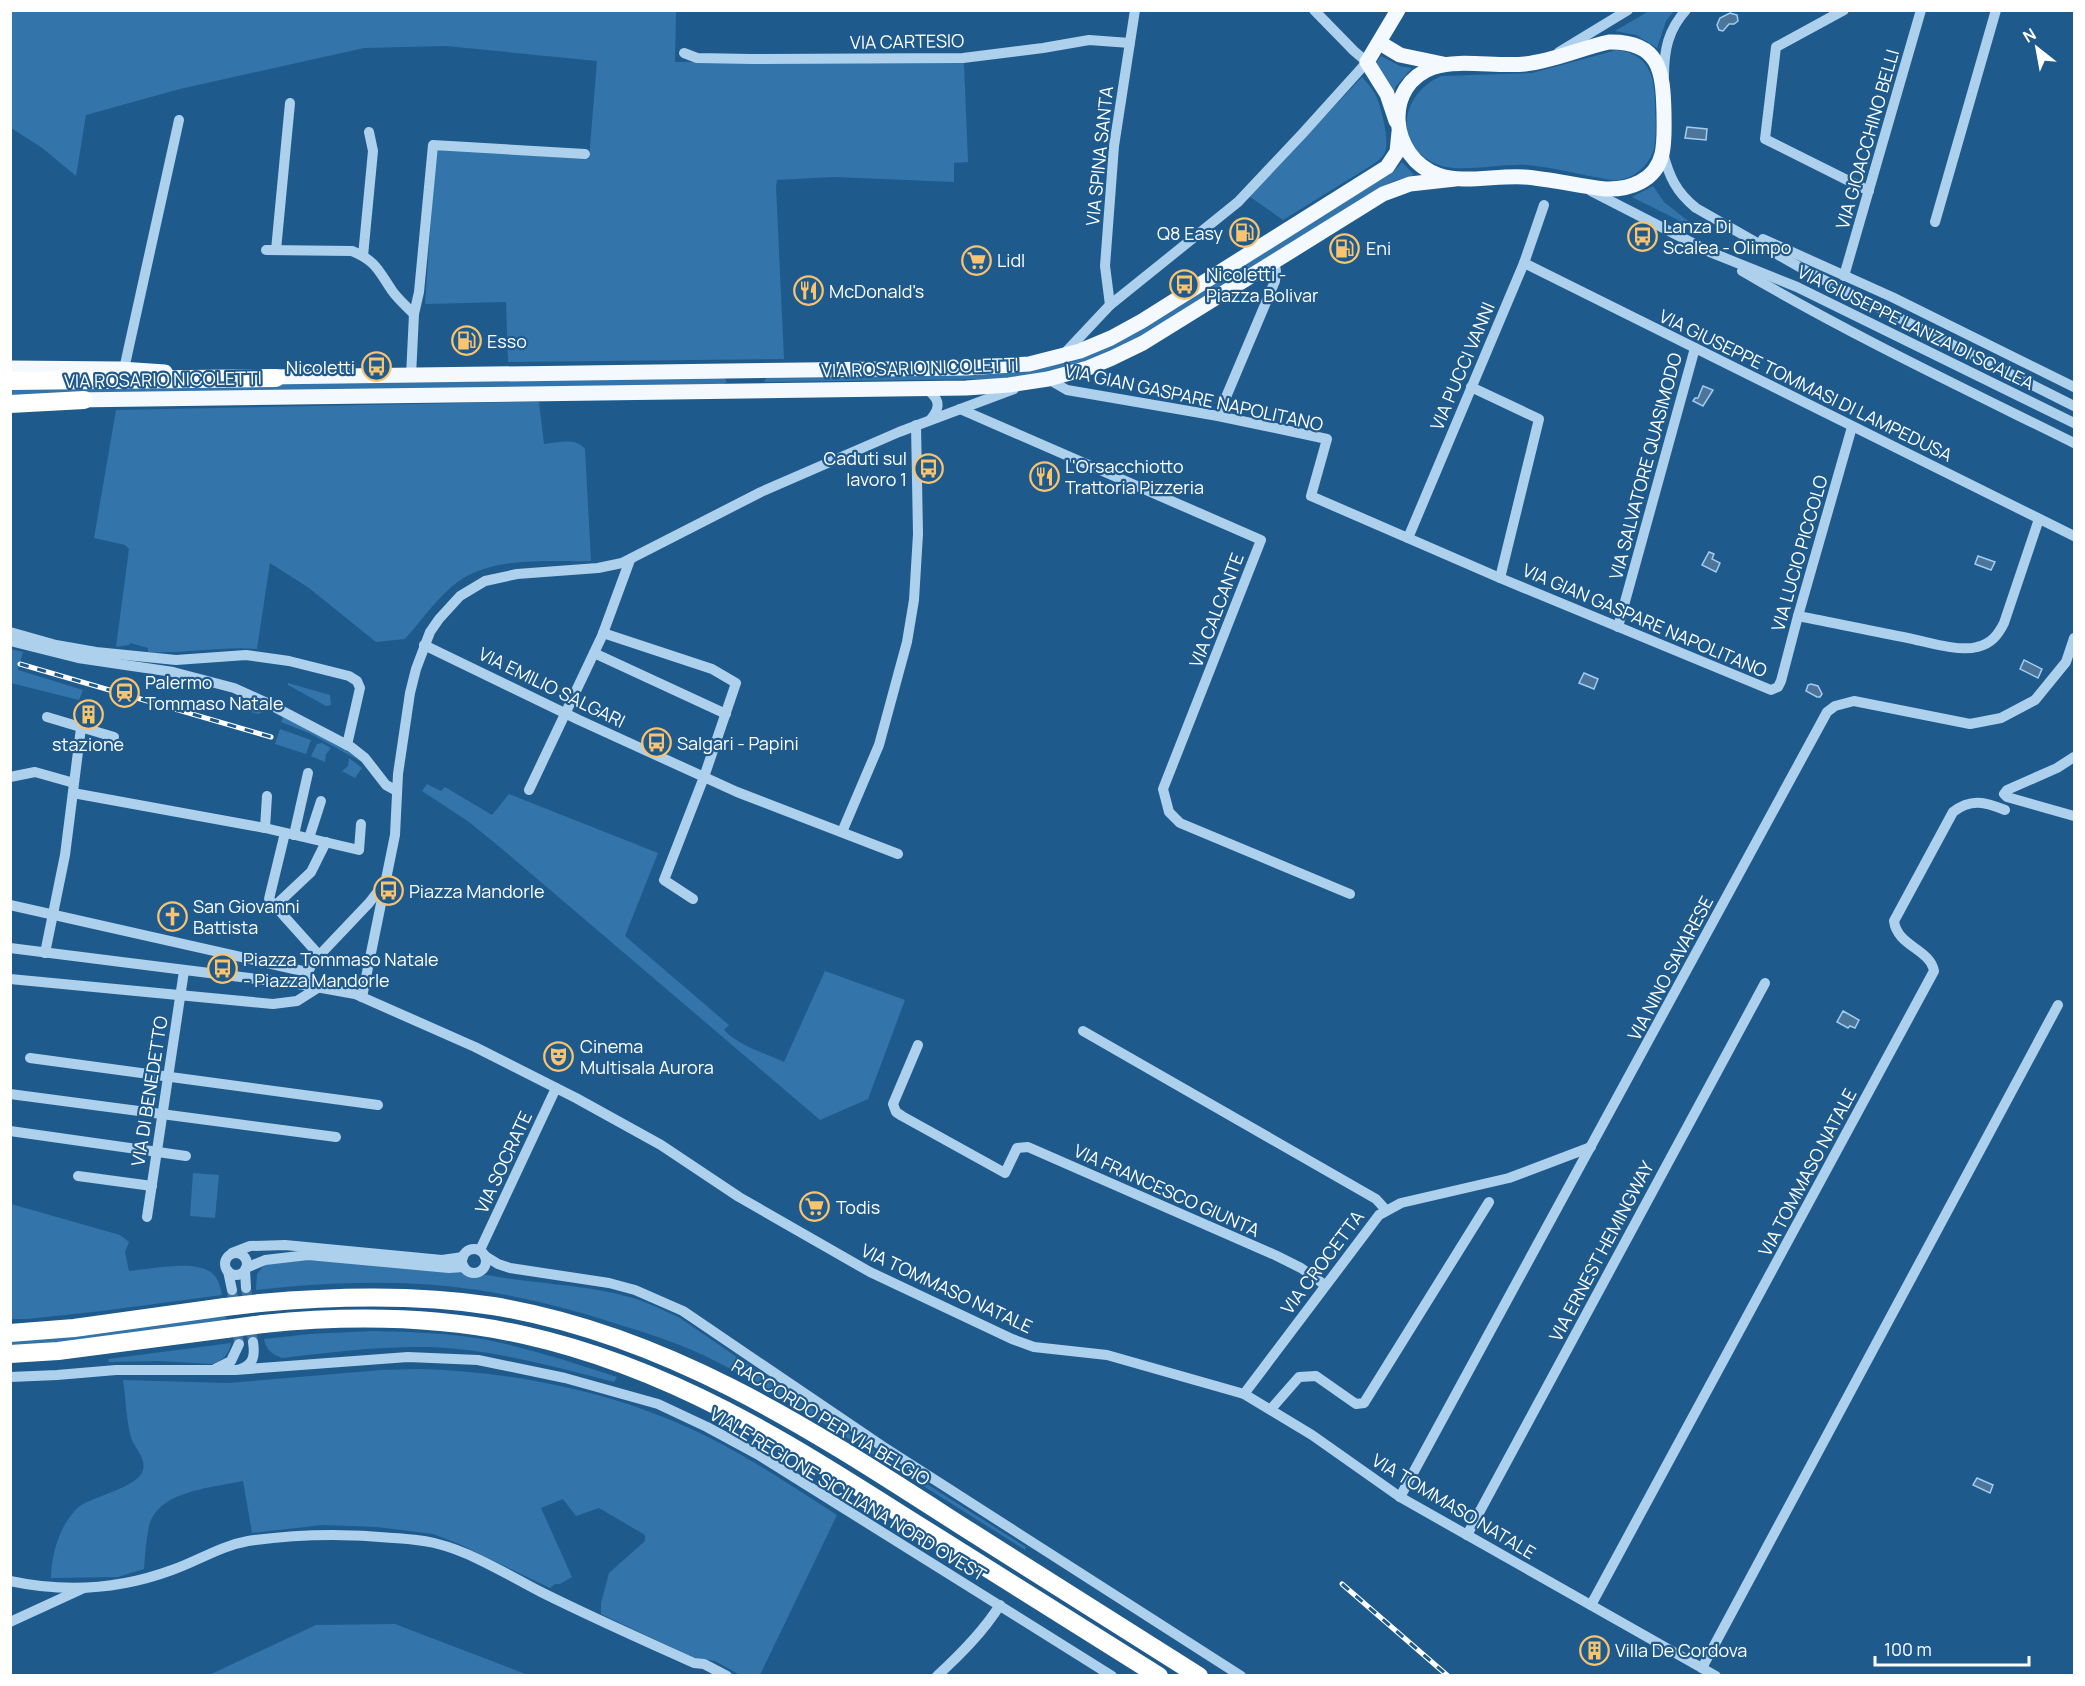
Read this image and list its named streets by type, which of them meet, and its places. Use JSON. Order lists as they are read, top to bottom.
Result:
{
  "streets": {
    "highway": ["RACCORDO PER VIA BELGIO"],
    "main road": ["VIA ROSARIO NICOLETTI"],
    "street": [
      "VIA CARTESIO",
      "VIA GIOACCHINO BELLI",
      "VIA SPINA SANTA",
      "VIA GIUSEPPE LANZA DI SCALEA",
      "VIA PUCCI VANNI",
      "VIA GIUSEPPE TOMMASI DI LAMPEDUSA",
      "VIA GIAN GASPARE NAPOLITANO",
      "VIA SALVATORE QUASIMODO",
      "VIA LUCIO PICCOLO",
      "VIA CALCANTE",
      "VIA EMILIO SALGARI",
      "VIA NINO SAVARESE",
      "VIA DI BENEDETTO",
      "VIA SOCRATE",
      "VIA TOMMASO NATALE",
      "VIA FRANCESCO GIUNTA",
      "VIA ERNEST HEMINGWAY",
      "VIA CROCETTA",
      "VIALE REGIONE SICILIANA NORD OVEST"
    ]
  },
  "crossings": [
    ["VIA CARTESIO", "VIA SPINA SANTA"],
    ["VIA GIOACCHINO BELLI", "VIA GIUSEPPE LANZA DI SCALEA"],
    ["VIA PUCCI VANNI", "VIA GIUSEPPE TOMMASI DI LAMPEDUSA"],
    ["VIA PUCCI VANNI", "VIA GIAN GASPARE NAPOLITANO"],
    ["VIA ROSARIO NICOLETTI", "VIA GIAN GASPARE NAPOLITANO"],
    ["VIA GIUSEPPE TOMMASI DI LAMPEDUSA", "VIA SALVATORE QUASIMODO"],
    ["VIA GIUSEPPE TOMMASI DI LAMPEDUSA", "VIA LUCIO PICCOLO"],
    ["VIA GIAN GASPARE NAPOLITANO", "VIA SALVATORE QUASIMODO"],
    ["VIA GIAN GASPARE NAPOLITANO", "VIA LUCIO PICCOLO"],
    ["VIA NINO SAVARESE", "VIA TOMMASO NATALE"],
    ["VIA NINO SAVARESE", "VIA CROCETTA"],
    ["VIA DI BENEDETTO", "VIA TOMMASO NATALE"],
    ["VIA SOCRATE", "VIA TOMMASO NATALE"],
    ["VIA TOMMASO NATALE", "VIA ERNEST HEMINGWAY"],
    ["VIA TOMMASO NATALE", "VIA CROCETTA"],
    ["VIA FRANCESCO GIUNTA", "VIA CROCETTA"]
  ],
  "places": {
    "fuel station": ["Q8 Easy", "Eni", "Esso"],
    "bus stop": [
      "Lanza Di Scalea - Olimpo",
      "Nicoletti - Piazza Bolivar",
      "Nicoletti",
      "Caduti sul lavoro 1",
      "Salgari - Papini",
      "Piazza Mandorle",
      "Piazza Tommaso Natale - Piazza Mandorle"
    ],
    "supermarket": ["Lidl", "Todis"],
    "restaurant": ["McDonald's", "L'Orsacchiotto Trattoria Pizzeria"],
    "station": ["Palermo Tommaso Natale"],
    "building": ["stazione", "Villa De Cordova"],
    "church": ["San Giovanni Battista"],
    "theatre": ["Cinema Multisala Aurora"]
  },
  "scale_bar": "100 m",
  "north": "top left"
}
